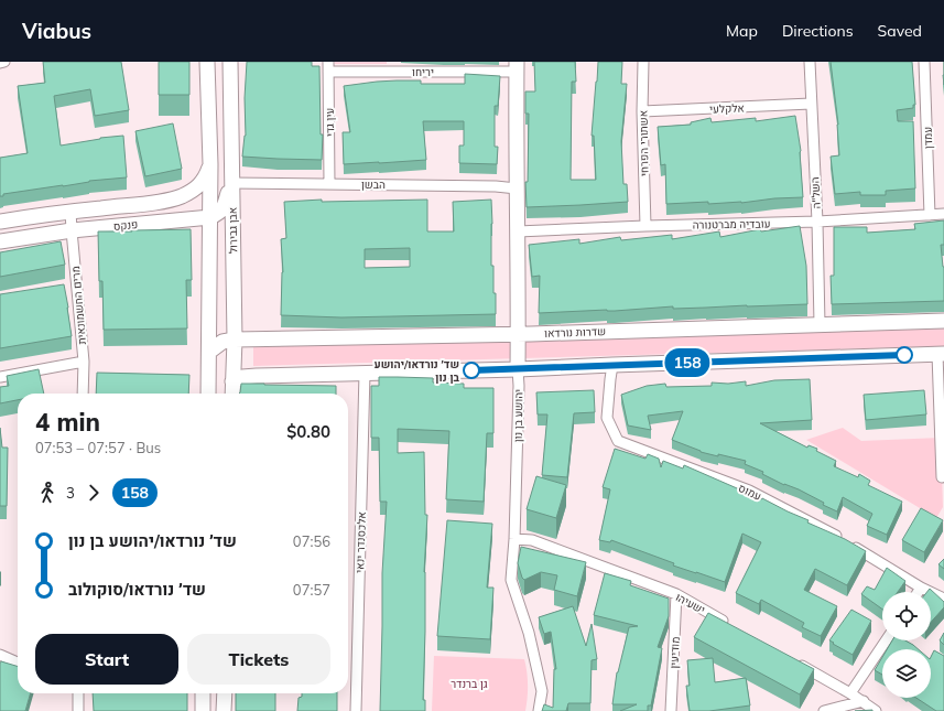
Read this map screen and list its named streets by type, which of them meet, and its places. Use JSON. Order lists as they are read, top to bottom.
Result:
{
  "streets": {
    "street": [
      "יריחו",
      "אלקלעי",
      "עין גדי",
      "עמדן",
      "אשתורי הפרחי",
      "הבשן",
      "השל\"ה",
      "עובדיה מברטנורה",
      "פנקס",
      "אבן גבירול",
      "מרים החשמונאית",
      "שדרות נורדאו",
      "יהושע בן נון",
      "עמוס",
      "אלכסנדר ינאי",
      "ישעיהו",
      "מודיעין"
    ]
  },
  "crossings": [
    ["יריחו", "עין גדי"],
    ["יריחו", "יהושע בן נון"],
    ["אלקלעי", "אשתורי הפרחי"],
    ["אלקלעי", "השל\"ה"],
    ["עין גדי", "הבשן"],
    ["עמדן", "עובדיה מברטנורה"],
    ["אשתורי הפרחי", "עובדיה מברטנורה"],
    ["הבשן", "אבן גבירול"],
    ["הבשן", "יהושע בן נון"],
    ["השל\"ה", "עובדיה מברטנורה"],
    ["השל\"ה", "שדרות נורדאו"],
    ["עובדיה מברטנורה", "יהושע בן נון"],
    ["פנקס", "אבן גבירול"],
    ["פנקס", "מרים החשמונאית"],
    ["אבן גבירול", "שדרות נורדאו"],
    ["שדרות נורדאו", "יהושע בן נון"],
    ["יהושע בן נון", "ישעיהו"],
    ["ישעיהו", "מודיעין"]
  ],
  "parks": ["גן ברנדר"],
  "places": ["שד׳ נורדאו/יהושע בן נון"],
  "lines": ["bus line 158"],
  "page": {
    "header": "Viabus",
    "nav": ["Map", "Directions", "Saved"],
    "on_map": "158",
    "heading": ["4 min", "07:53 – 07:57 · Bus", "$0.80"],
    "legs": ["3", "158"],
    "list": [
      {
        "name": "שד׳ נורדאו/יהושע בן נון",
        "value": "07:56"
      },
      {
        "name": "שד׳ נורדאו/סוקולוב",
        "value": "07:57"
      }
    ],
    "buttons": ["Start", "Tickets"]
  }
}
